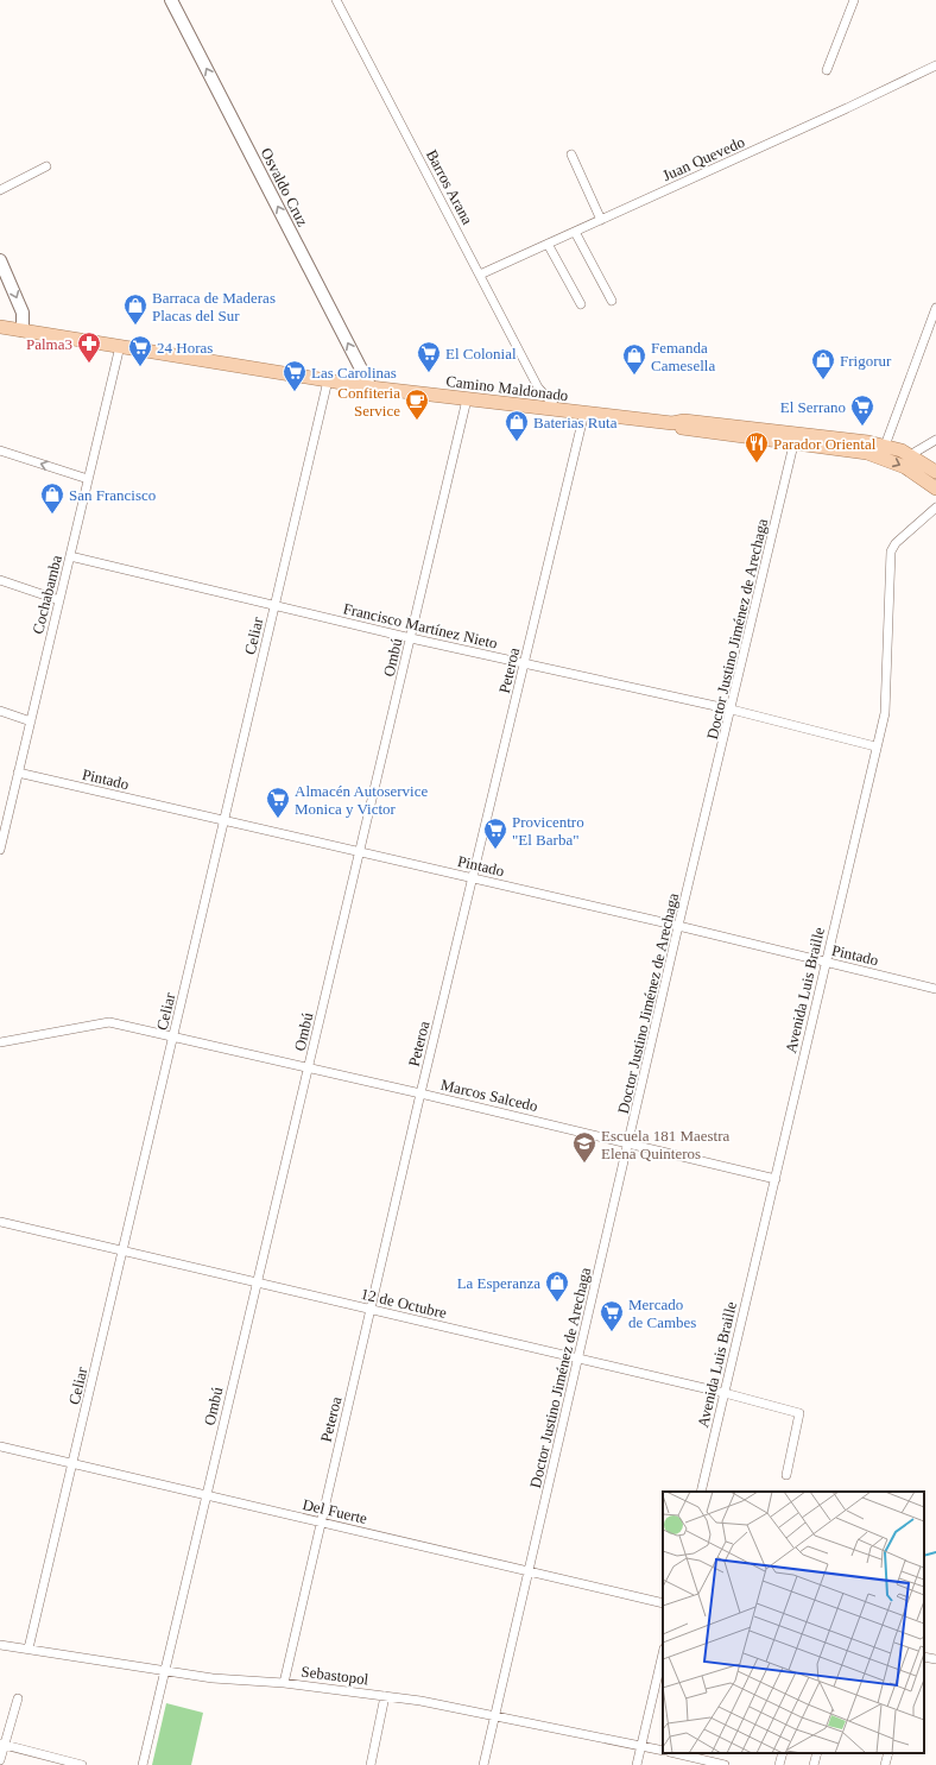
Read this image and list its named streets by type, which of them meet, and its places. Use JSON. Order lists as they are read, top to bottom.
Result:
{
  "streets": {
    "main road": ["Camino Maldonado"],
    "street": [
      "Juan Quevedo",
      "Osvaldo Cruz",
      "Barros Arana",
      "Cochabamba",
      "Francisco Martínez Nieto",
      "Doctor Justino Jiménez de Arechaga",
      "Celiar",
      "Ombú",
      "Peteroa",
      "Pintado",
      "Avenida Luis Braille",
      "Marcos Salcedo",
      "12 de Octubre",
      "Del Fuerte",
      "Sebastopol"
    ]
  },
  "crossings": [
    ["Juan Quevedo", "Barros Arana"],
    ["Osvaldo Cruz", "Camino Maldonado"],
    ["Barros Arana", "Camino Maldonado"],
    ["Camino Maldonado", "Cochabamba"],
    ["Camino Maldonado", "Doctor Justino Jiménez de Arechaga"],
    ["Camino Maldonado", "Celiar"],
    ["Camino Maldonado", "Ombú"],
    ["Camino Maldonado", "Peteroa"],
    ["Cochabamba", "Francisco Martínez Nieto"],
    ["Cochabamba", "Pintado"],
    ["Francisco Martínez Nieto", "Doctor Justino Jiménez de Arechaga"],
    ["Francisco Martínez Nieto", "Celiar"],
    ["Francisco Martínez Nieto", "Ombú"],
    ["Francisco Martínez Nieto", "Peteroa"],
    ["Francisco Martínez Nieto", "Avenida Luis Braille"],
    ["Doctor Justino Jiménez de Arechaga", "Pintado"],
    ["Doctor Justino Jiménez de Arechaga", "Marcos Salcedo"],
    ["Doctor Justino Jiménez de Arechaga", "12 de Octubre"],
    ["Doctor Justino Jiménez de Arechaga", "Del Fuerte"],
    ["Doctor Justino Jiménez de Arechaga", "Sebastopol"],
    ["Celiar", "Pintado"],
    ["Celiar", "Marcos Salcedo"],
    ["Celiar", "12 de Octubre"],
    ["Celiar", "Del Fuerte"],
    ["Celiar", "Sebastopol"],
    ["Ombú", "Pintado"],
    ["Ombú", "Marcos Salcedo"],
    ["Ombú", "12 de Octubre"],
    ["Ombú", "Del Fuerte"],
    ["Ombú", "Sebastopol"],
    ["Peteroa", "Pintado"],
    ["Peteroa", "Marcos Salcedo"],
    ["Peteroa", "12 de Octubre"],
    ["Peteroa", "Del Fuerte"],
    ["Peteroa", "Sebastopol"],
    ["Pintado", "Avenida Luis Braille"],
    ["Avenida Luis Braille", "Marcos Salcedo"],
    ["Avenida Luis Braille", "12 de Octubre"]
  ],
  "one_way": ["Osvaldo Cruz"],
  "places": {
    "shop": [
      "Barraca de Maderas Placas del Sur",
      "Femanda Camesella",
      "Frigorur",
      "Baterias Ruta",
      "San Francisco",
      "La Esperanza"
    ],
    "pharmacy": ["Palma3"],
    "supermarket": [
      "24 Horas",
      "El Colonial",
      "Las Carolinas",
      "El Serrano",
      "Almacén Autoservice Monica y Victor",
      "Provicentro \"El Barba\"",
      "Mercado de Cambes"
    ],
    "cafe": ["Confiteria Service"],
    "restaurant": ["Parador Oriental"],
    "school or university": ["Escuela 181 Maestra Elena Quinteros"]
  }
}
